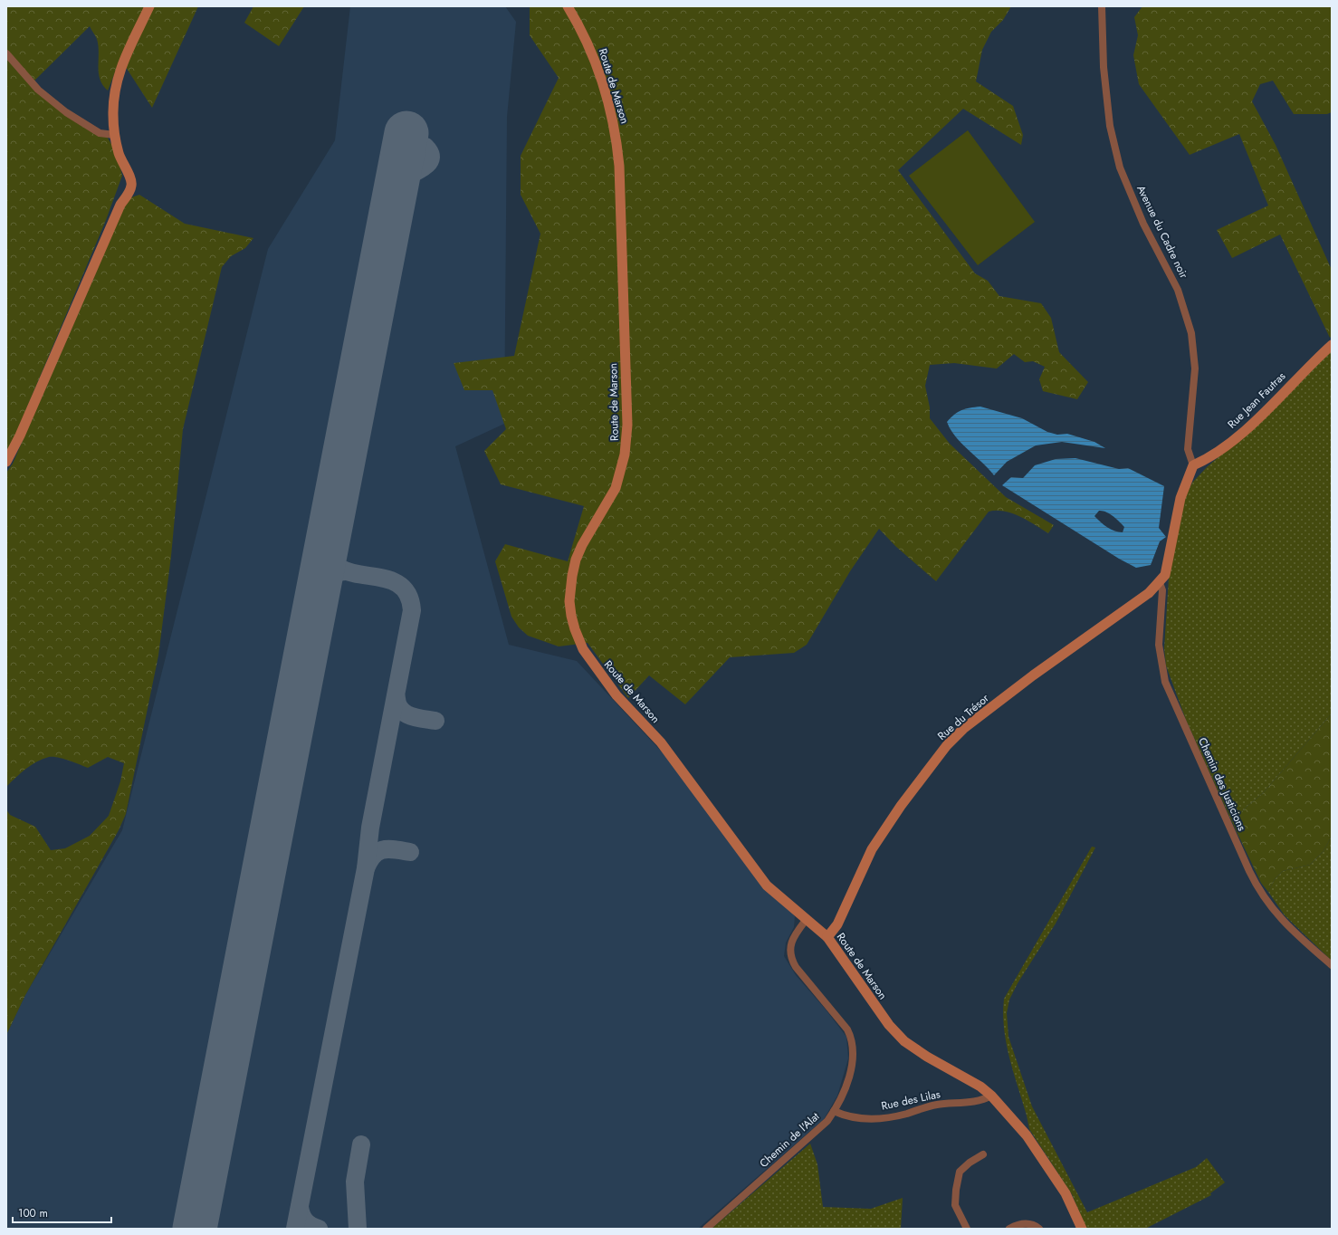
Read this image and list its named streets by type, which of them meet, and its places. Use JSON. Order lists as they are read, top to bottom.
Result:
{
  "streets": {
    "street": [
      "Route de Marson",
      "Avenue du Cadre noir",
      "Rue Jean Fautras",
      "Rue du Trésor",
      "Chemin des Justicions",
      "Rue des Lilas",
      "Chemin de l'Alat"
    ]
  },
  "crossings": [
    ["Route de Marson", "Rue du Trésor"],
    ["Route de Marson", "Rue des Lilas"],
    ["Route de Marson", "Chemin de l'Alat"],
    ["Avenue du Cadre noir", "Rue Jean Fautras"],
    ["Rue du Trésor", "Chemin des Justicions"],
    ["Rue des Lilas", "Chemin de l'Alat"]
  ],
  "scale_bar": "100 m"
}
